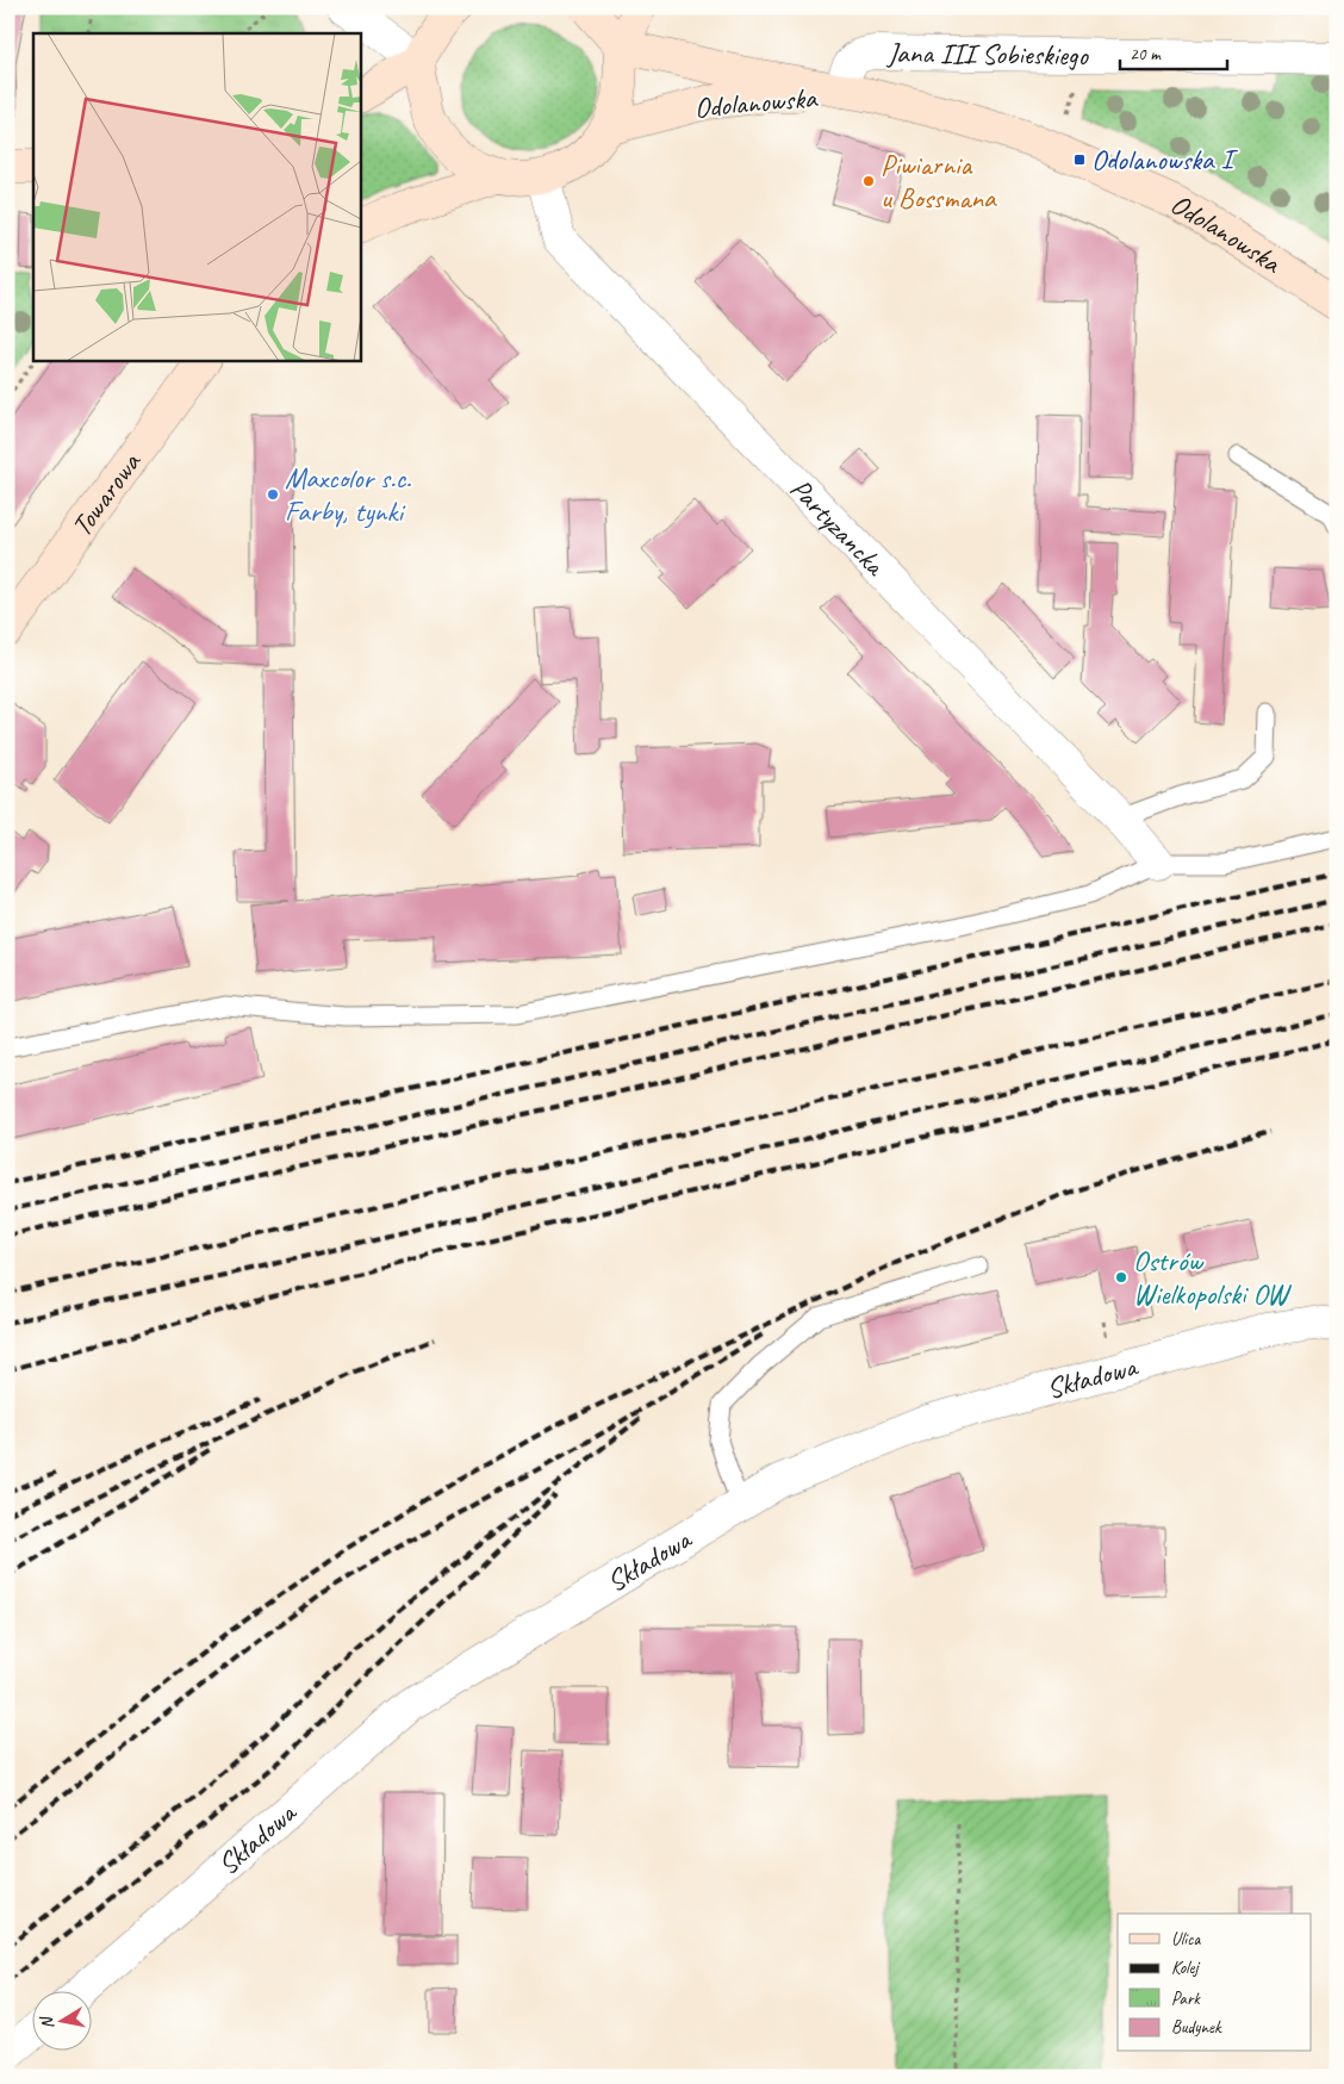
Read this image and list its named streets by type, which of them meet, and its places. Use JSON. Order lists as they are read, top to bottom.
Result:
{
  "streets": {
    "main road": ["Odolanowska", "Towarowa"],
    "street": ["Jana III Sobieskiego", "Partyzancka", "Składowa"]
  },
  "crossings": [
    ["Jana III Sobieskiego", "Odolanowska"]
  ],
  "places": {
    "transit": ["Odolanowska I"],
    "other": ["Piwiarnia u Bossmana", "Maxcolor s.c. Farby, tynki", "Ostrów Wielkopolski OW"]
  },
  "legend": [
    "Ulica",
    "Kolej",
    "Park",
    "Budynek"
  ],
  "scale_bar": "20 m",
  "north": "left"
}
